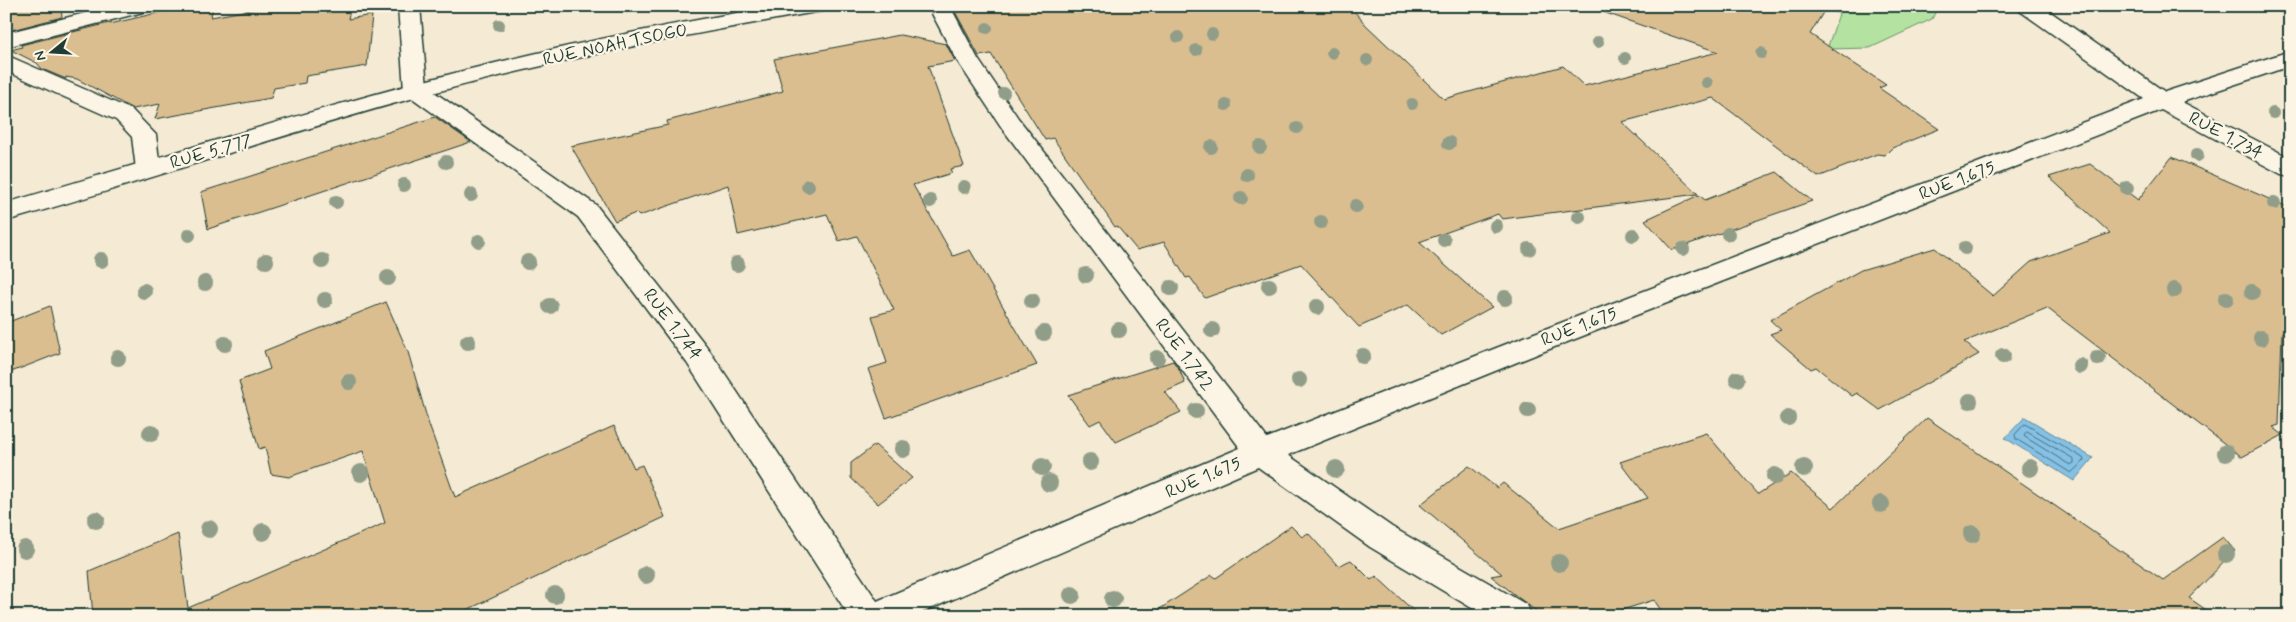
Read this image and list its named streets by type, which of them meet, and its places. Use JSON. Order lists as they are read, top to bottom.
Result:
{
  "streets": {
    "street": [
      "RUE NOAH TSOGO",
      "RUE 1.734",
      "RUE 5.777",
      "RUE 1.675",
      "RUE 1.744",
      "RUE 1.742"
    ]
  },
  "crossings": [
    ["RUE NOAH TSOGO", "RUE 5.777"],
    ["RUE NOAH TSOGO", "RUE 1.744"],
    ["RUE 1.734", "RUE 1.675"],
    ["RUE 5.777", "RUE 1.744"],
    ["RUE 1.675", "RUE 1.742"]
  ],
  "north": "left"
}
